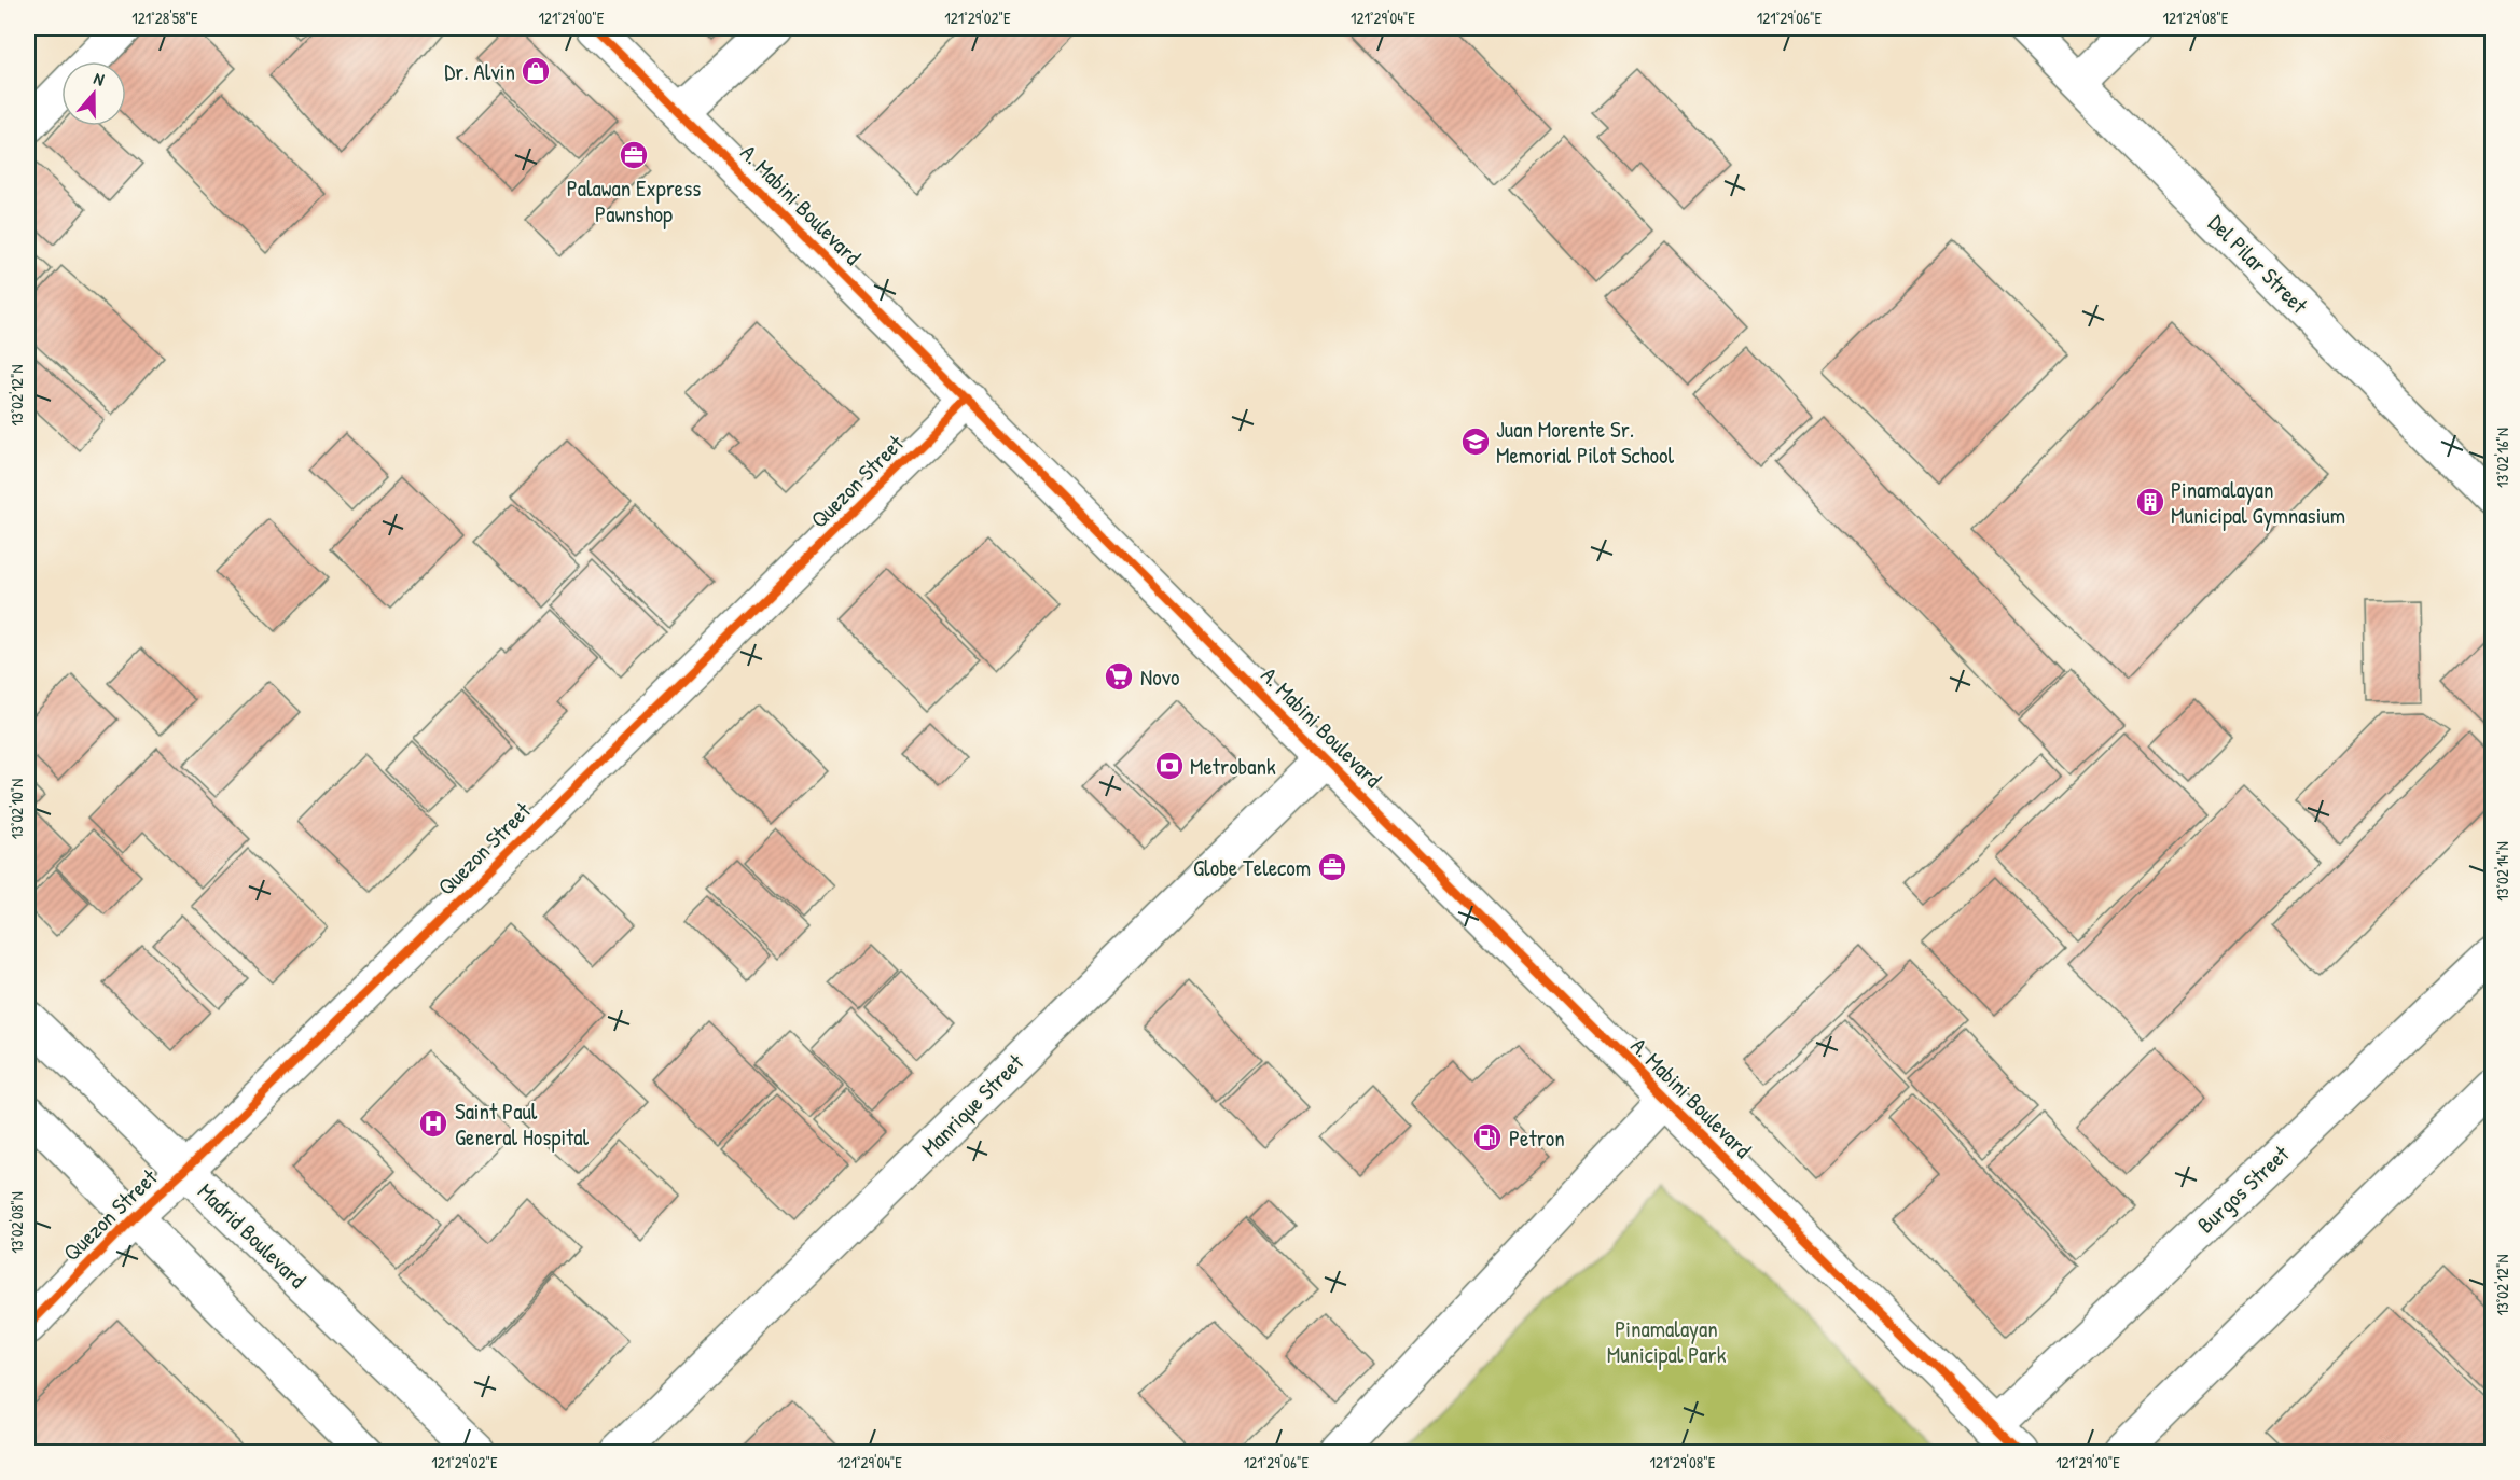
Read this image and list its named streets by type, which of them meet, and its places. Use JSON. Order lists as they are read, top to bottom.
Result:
{
  "streets": {
    "street": [
      "A. Mabini Boulevard",
      "Del Pilar Street",
      "Quezon Street",
      "Manrique Street",
      "Burgos Street",
      "Madrid Boulevard"
    ]
  },
  "crossings": [
    ["A. Mabini Boulevard", "Quezon Street"],
    ["A. Mabini Boulevard", "Manrique Street"],
    ["A. Mabini Boulevard", "Burgos Street"],
    ["Quezon Street", "Madrid Boulevard"]
  ],
  "parks": ["Pinamalayan Municipal Park"],
  "places": {
    "shop": ["Dr. Alvin"],
    "office": ["Palawan Express Pawnshop", "Globe Telecom"],
    "school or university": ["Juan Morente Sr. Memorial Pilot School"],
    "building": ["Pinamalayan Municipal Gymnasium"],
    "supermarket": ["Novo"],
    "bank": ["Metrobank"],
    "hospital": ["Saint Paul General Hospital"],
    "fuel station": ["Petron"]
  },
  "north": "top",
  "coordinates": [
    "121°28'58\"E",
    "121°29'00\"E",
    "121°29'02\"E",
    "121°29'04\"E",
    "121°29'06\"E",
    "121°29'08\"E",
    "13°02'12\"N",
    "13°02'16\"N",
    "13°02'10\"N",
    "13°02'14\"N",
    "13°02'08\"N",
    "121°29'10\"E"
  ]
}
